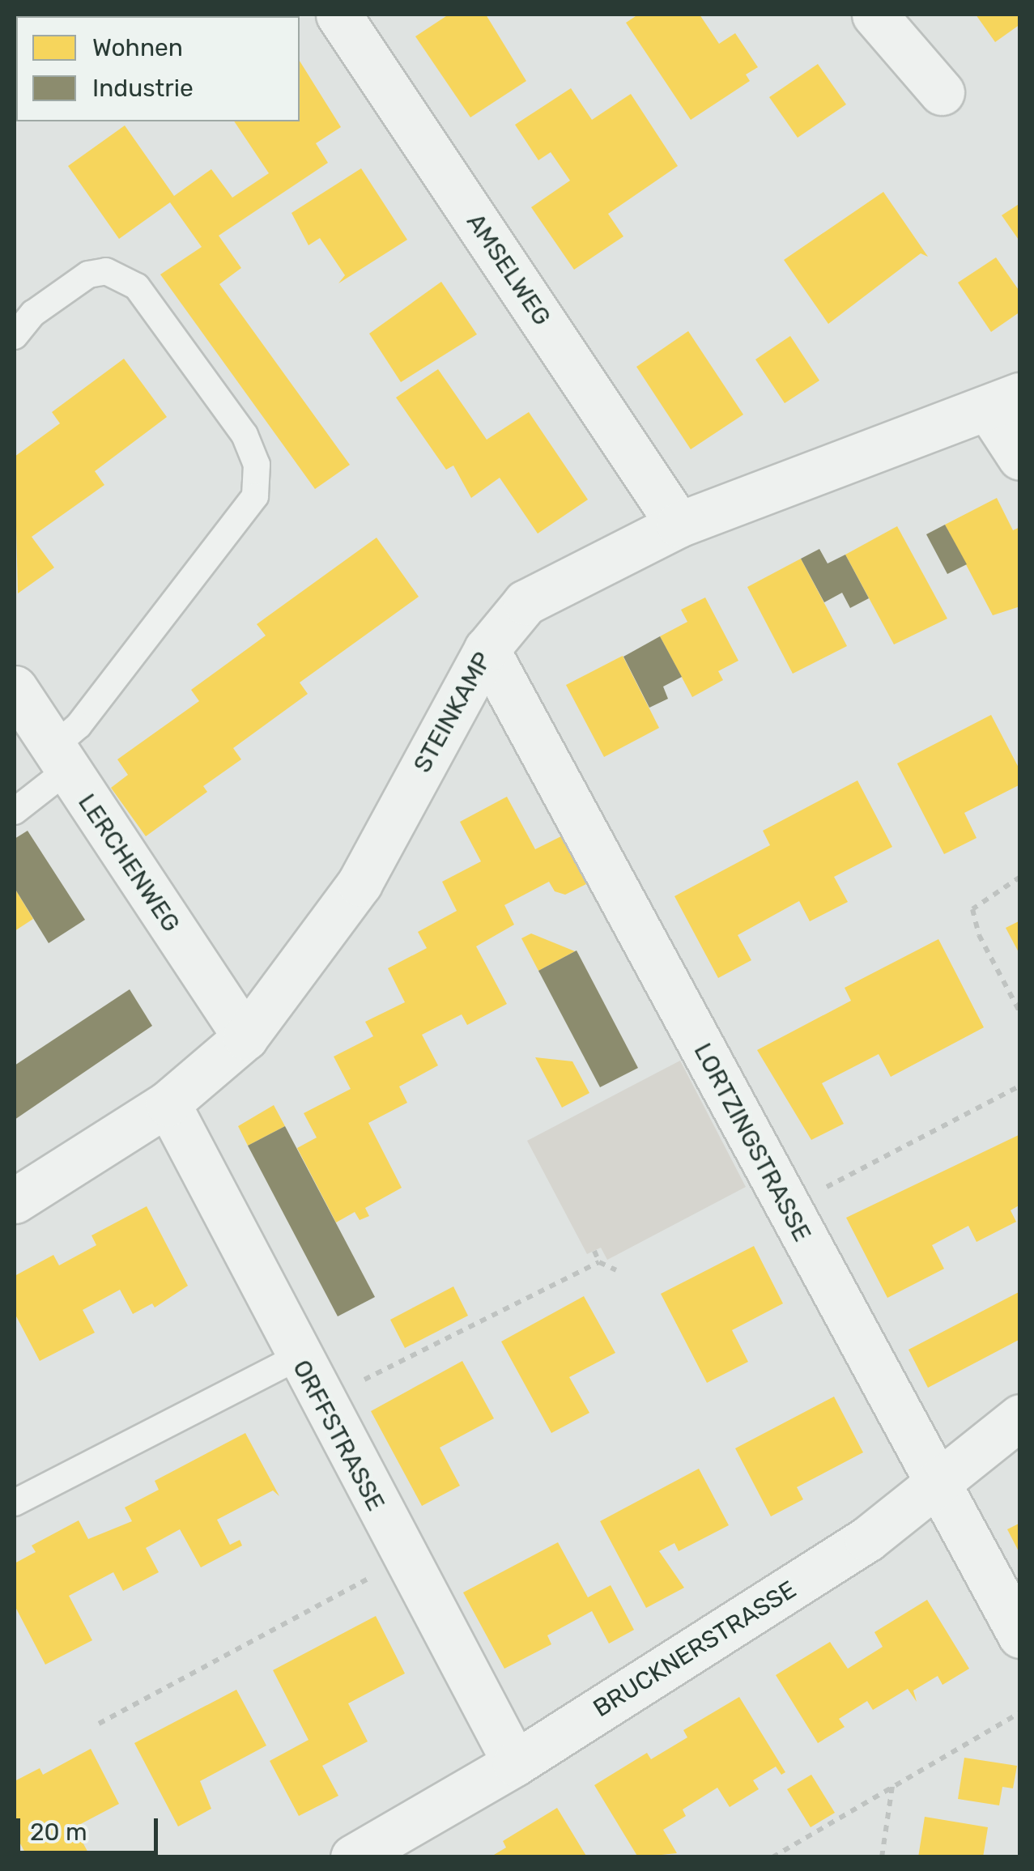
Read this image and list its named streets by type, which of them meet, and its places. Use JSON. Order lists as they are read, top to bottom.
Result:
{
  "streets": {
    "street": [
      "AMSELWEG",
      "STEINKAMP",
      "LERCHENWEG",
      "LORTZINGSTRASSE",
      "ORFFSTRASSE",
      "BRUCKNERSTRASSE"
    ]
  },
  "crossings": [
    ["AMSELWEG", "STEINKAMP"],
    ["STEINKAMP", "LERCHENWEG"],
    ["STEINKAMP", "LORTZINGSTRASSE"],
    ["STEINKAMP", "ORFFSTRASSE"],
    ["LORTZINGSTRASSE", "BRUCKNERSTRASSE"],
    ["ORFFSTRASSE", "BRUCKNERSTRASSE"]
  ],
  "legend": ["Wohnen", "Industrie"],
  "scale_bar": "20 m"
}
